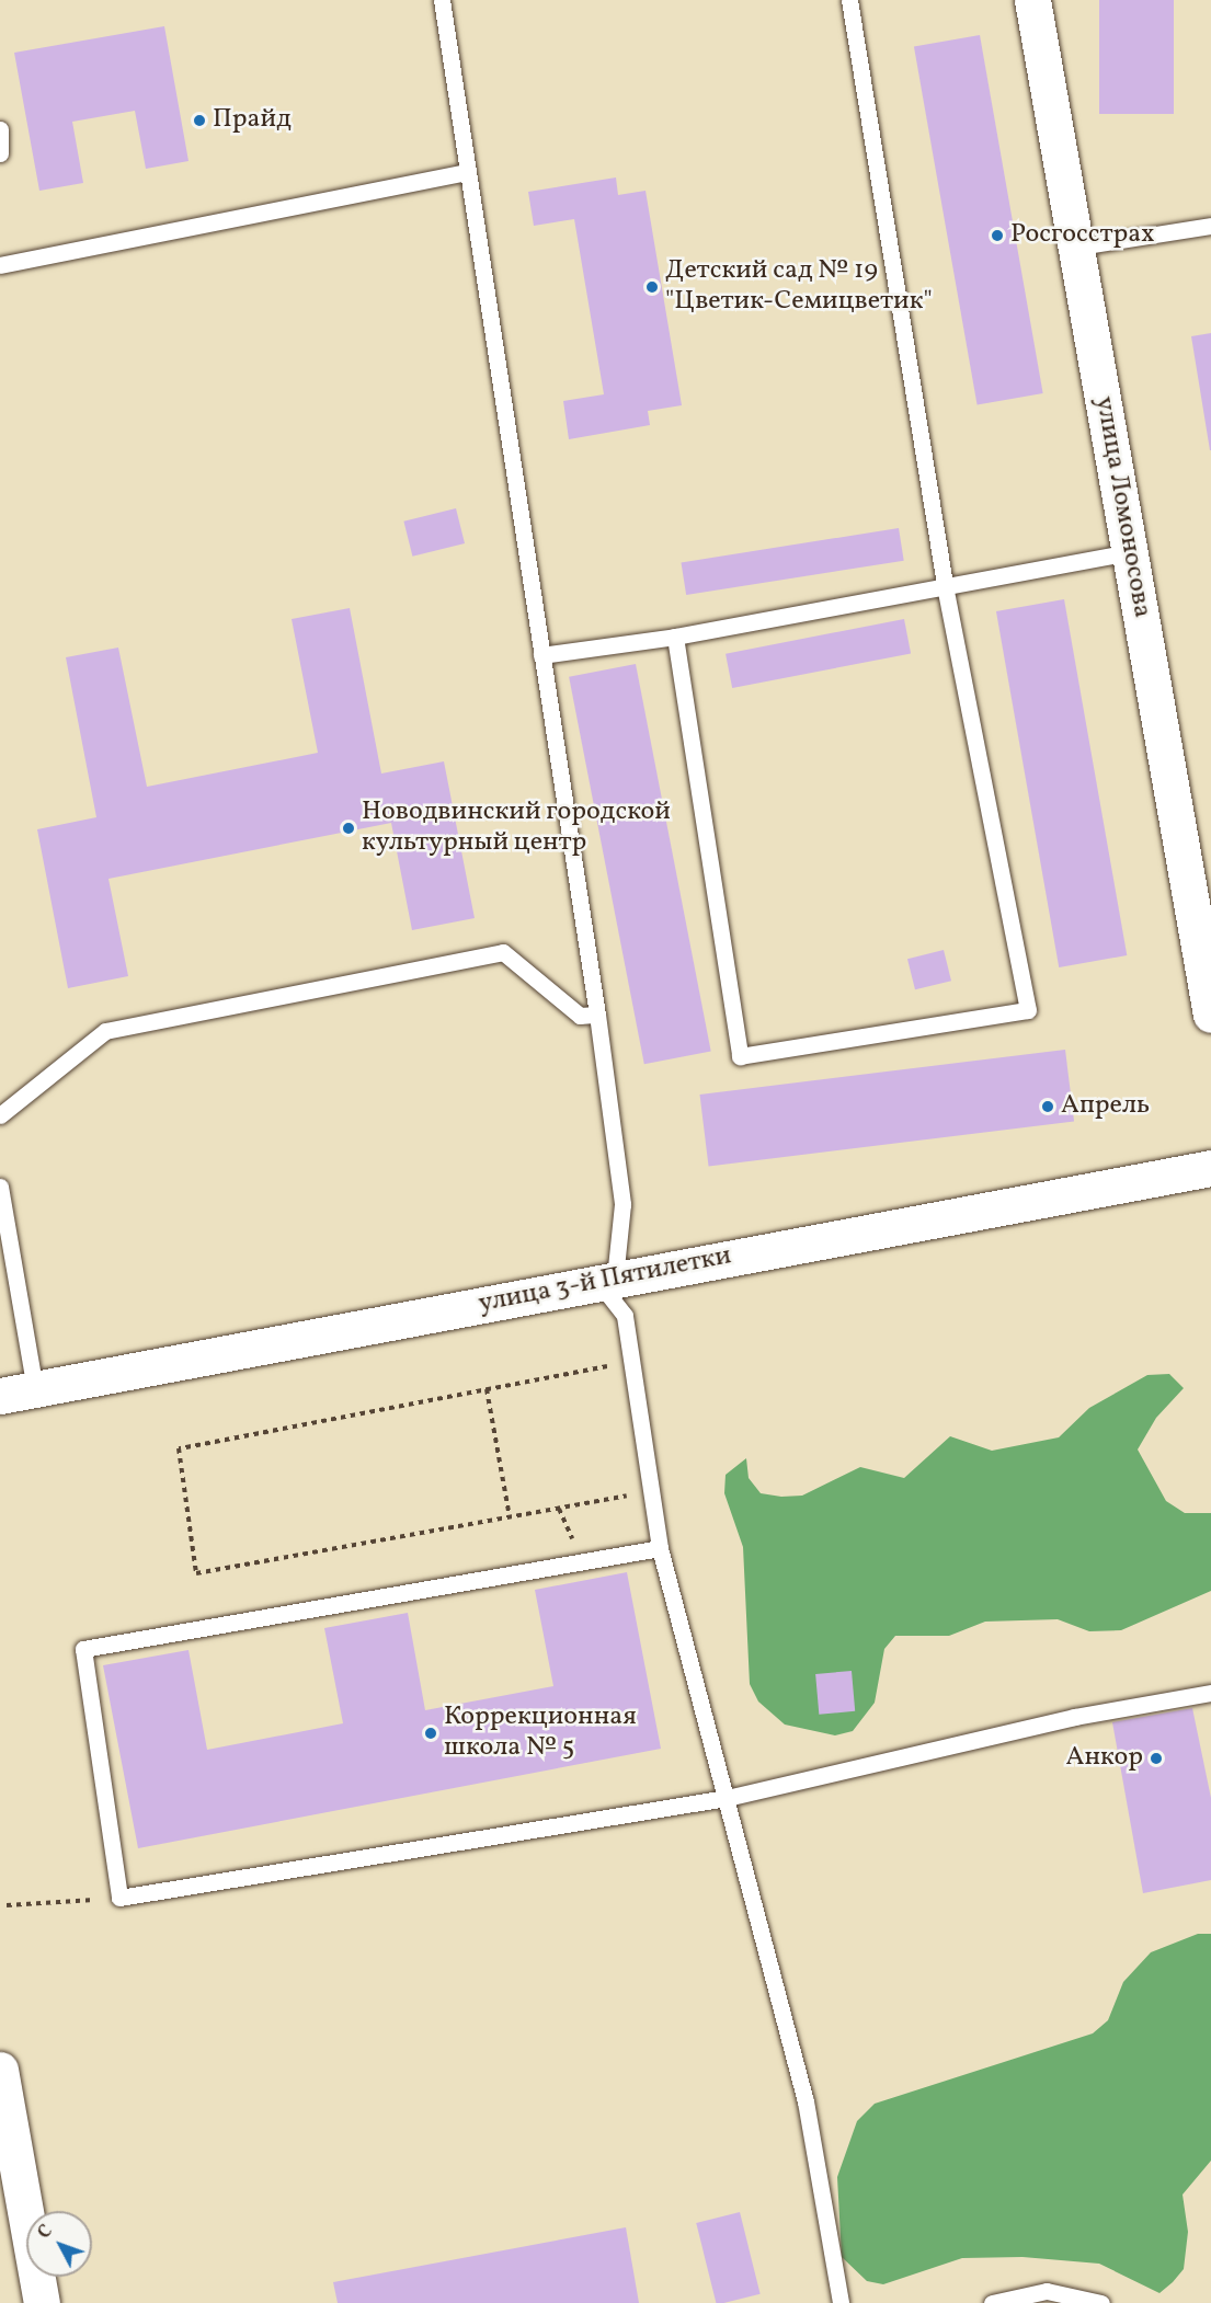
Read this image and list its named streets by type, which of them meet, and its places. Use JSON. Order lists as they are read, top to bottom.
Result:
{
  "streets": {
    "street": ["улица Ломоносова", "улица 3-й Пятилетки"]
  },
  "places": [
    "Прайд",
    "Росгосстрах",
    "Детский сад № 19 \"Цветик-Семицветик\"",
    "Новодвинский городской культурный центр",
    "Апрель",
    "Коррекционная школа № 5",
    "Анкор"
  ],
  "north": "top left"
}
